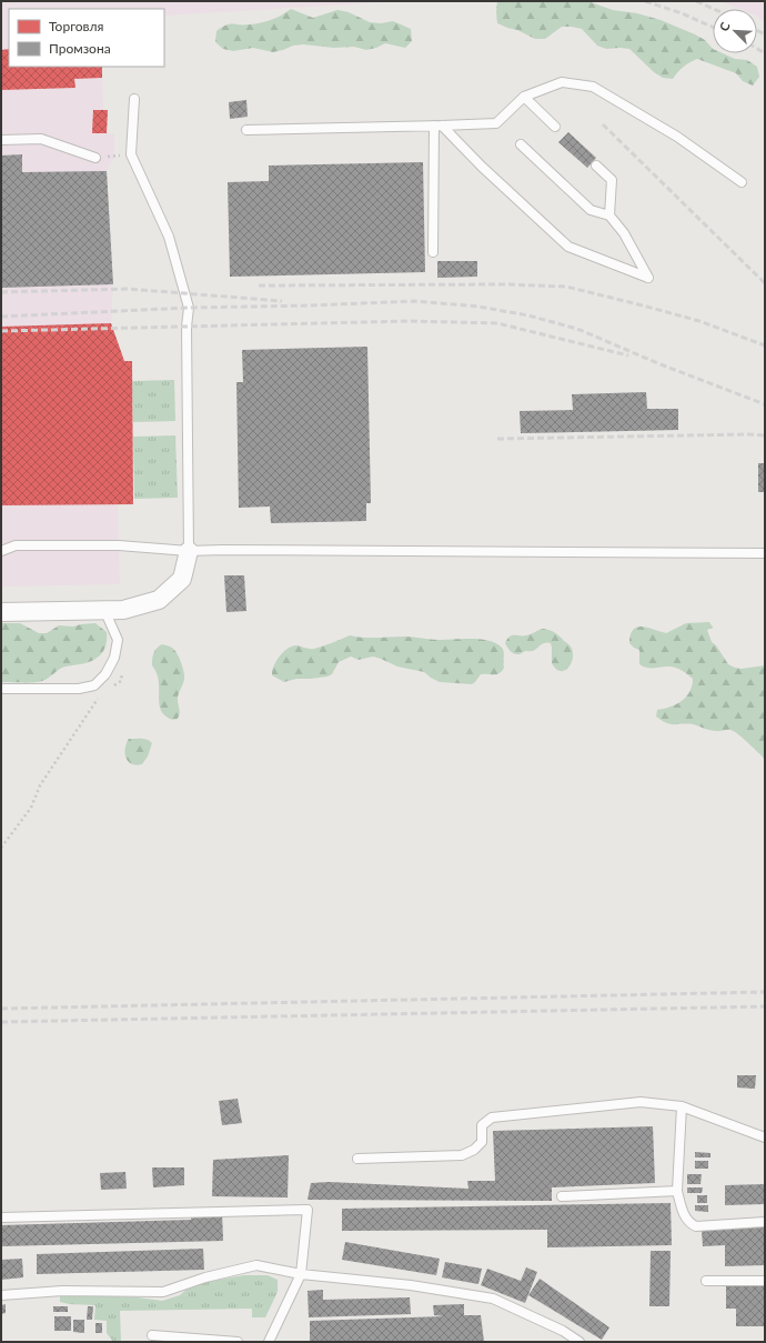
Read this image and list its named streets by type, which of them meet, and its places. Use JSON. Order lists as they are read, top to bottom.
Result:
{
  "legend": ["Торговля", "Промзона"],
  "north": "top left"
}
